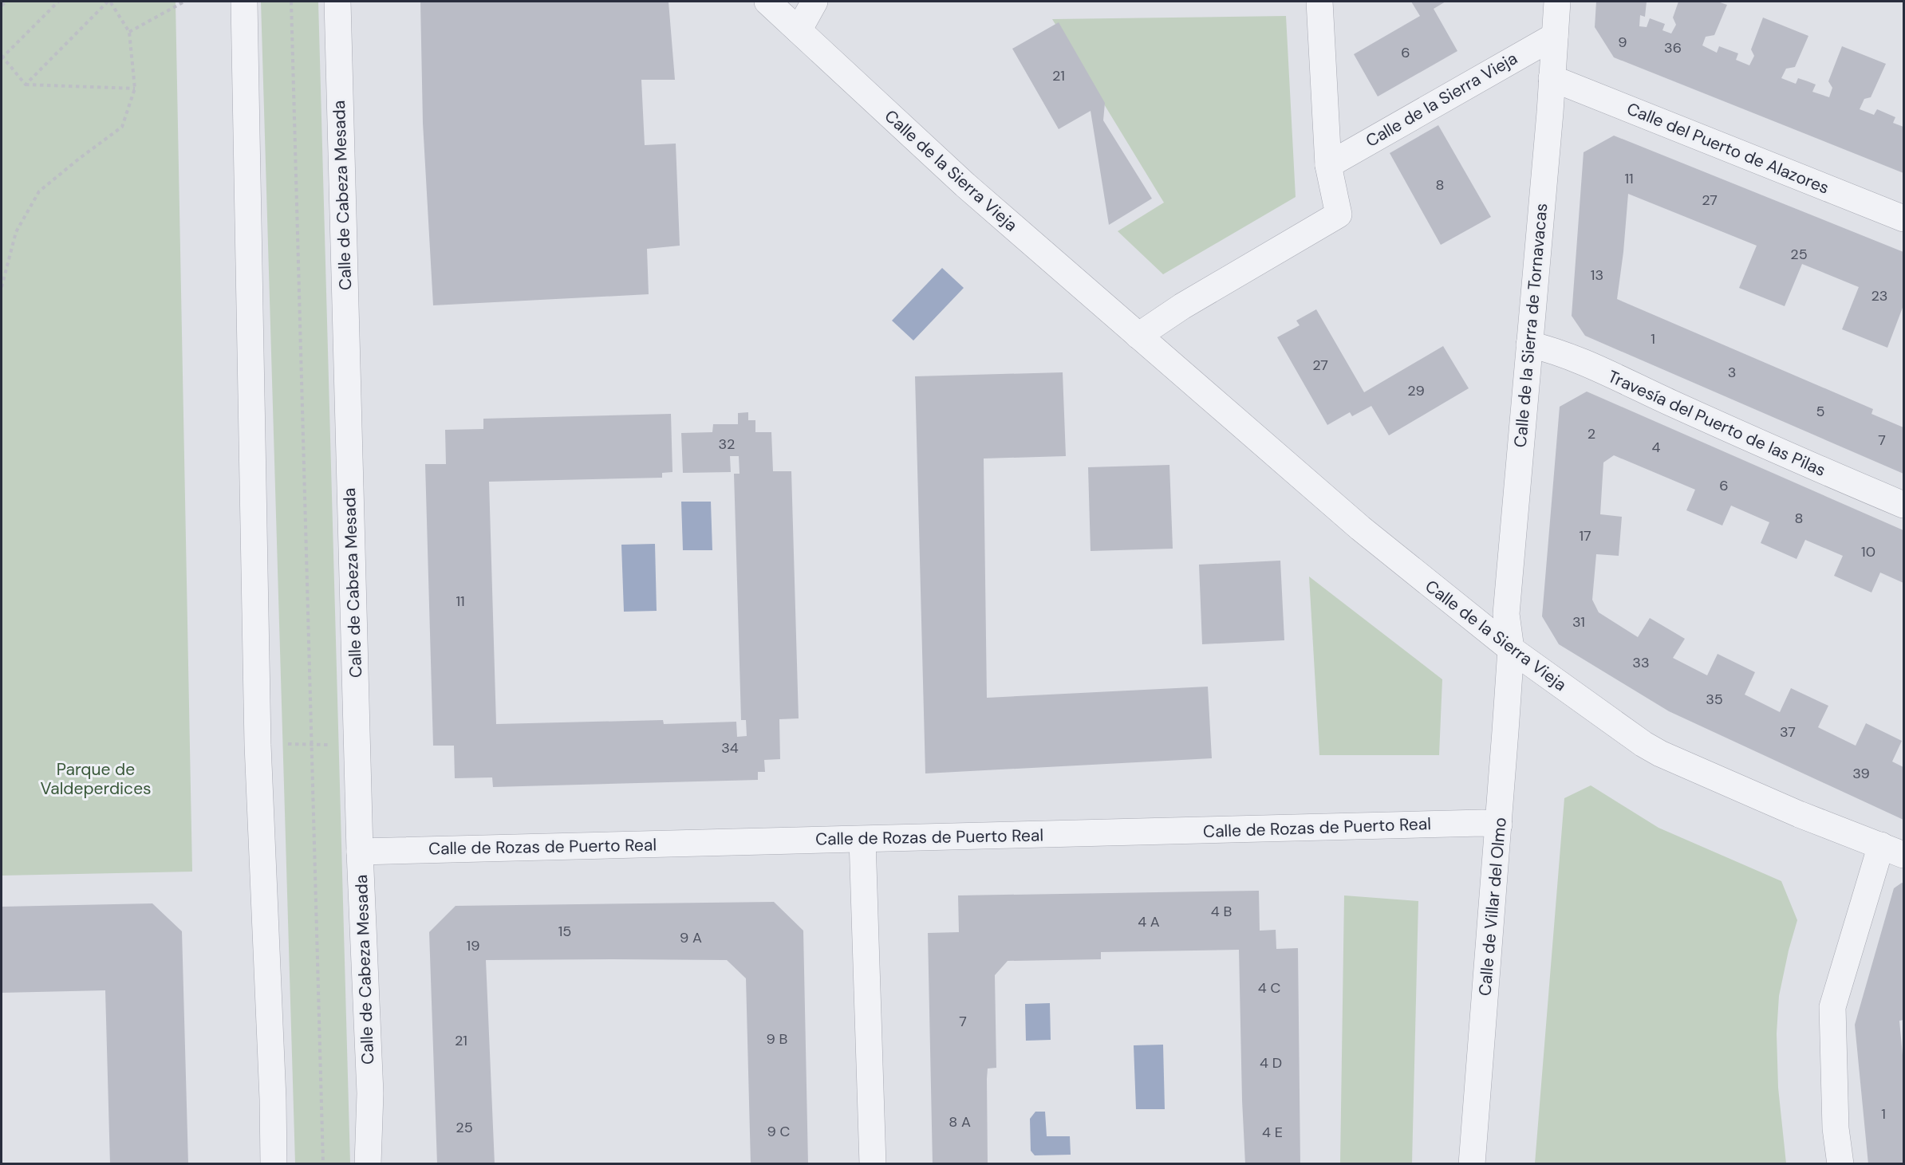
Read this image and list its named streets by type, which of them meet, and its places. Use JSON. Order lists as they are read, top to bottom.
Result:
{
  "streets": {
    "street": [
      "Calle de la Sierra Vieja",
      "Calle del Puerto de Alazores",
      "Calle de Cabeza Mesada",
      "Calle de la Sierra de Tornavacas",
      "Travesía del Puerto de las Pilas",
      "Calle de Rozas de Puerto Real",
      "Calle de Villar del Olmo"
    ]
  },
  "crossings": [
    ["Calle de la Sierra Vieja", "Calle de la Sierra de Tornavacas"],
    ["Calle de la Sierra Vieja", "Calle de Villar del Olmo"],
    ["Calle del Puerto de Alazores", "Calle de la Sierra de Tornavacas"],
    ["Calle de Cabeza Mesada", "Calle de Rozas de Puerto Real"],
    ["Calle de la Sierra de Tornavacas", "Travesía del Puerto de las Pilas"],
    ["Calle de la Sierra de Tornavacas", "Calle de Villar del Olmo"],
    ["Calle de Rozas de Puerto Real", "Calle de Villar del Olmo"]
  ],
  "parks": ["Parque de Valdeperdices"],
  "house_numbers": [
    "9",
    "36",
    "6",
    "21",
    "11",
    "8",
    "27",
    "25",
    "13",
    "23",
    "1",
    "27",
    "3",
    "29",
    "5",
    "2",
    "7",
    "32",
    "4",
    "6",
    "8",
    "17",
    "10",
    "11",
    "31",
    "33",
    "35",
    "37",
    "34",
    "39",
    "4 B",
    "4 A",
    "15",
    "9 A",
    "19",
    "4 C",
    "7",
    "9 B",
    "21",
    "4 D",
    "1",
    "8 A",
    "25",
    "9 C",
    "4 E"
  ]
}
